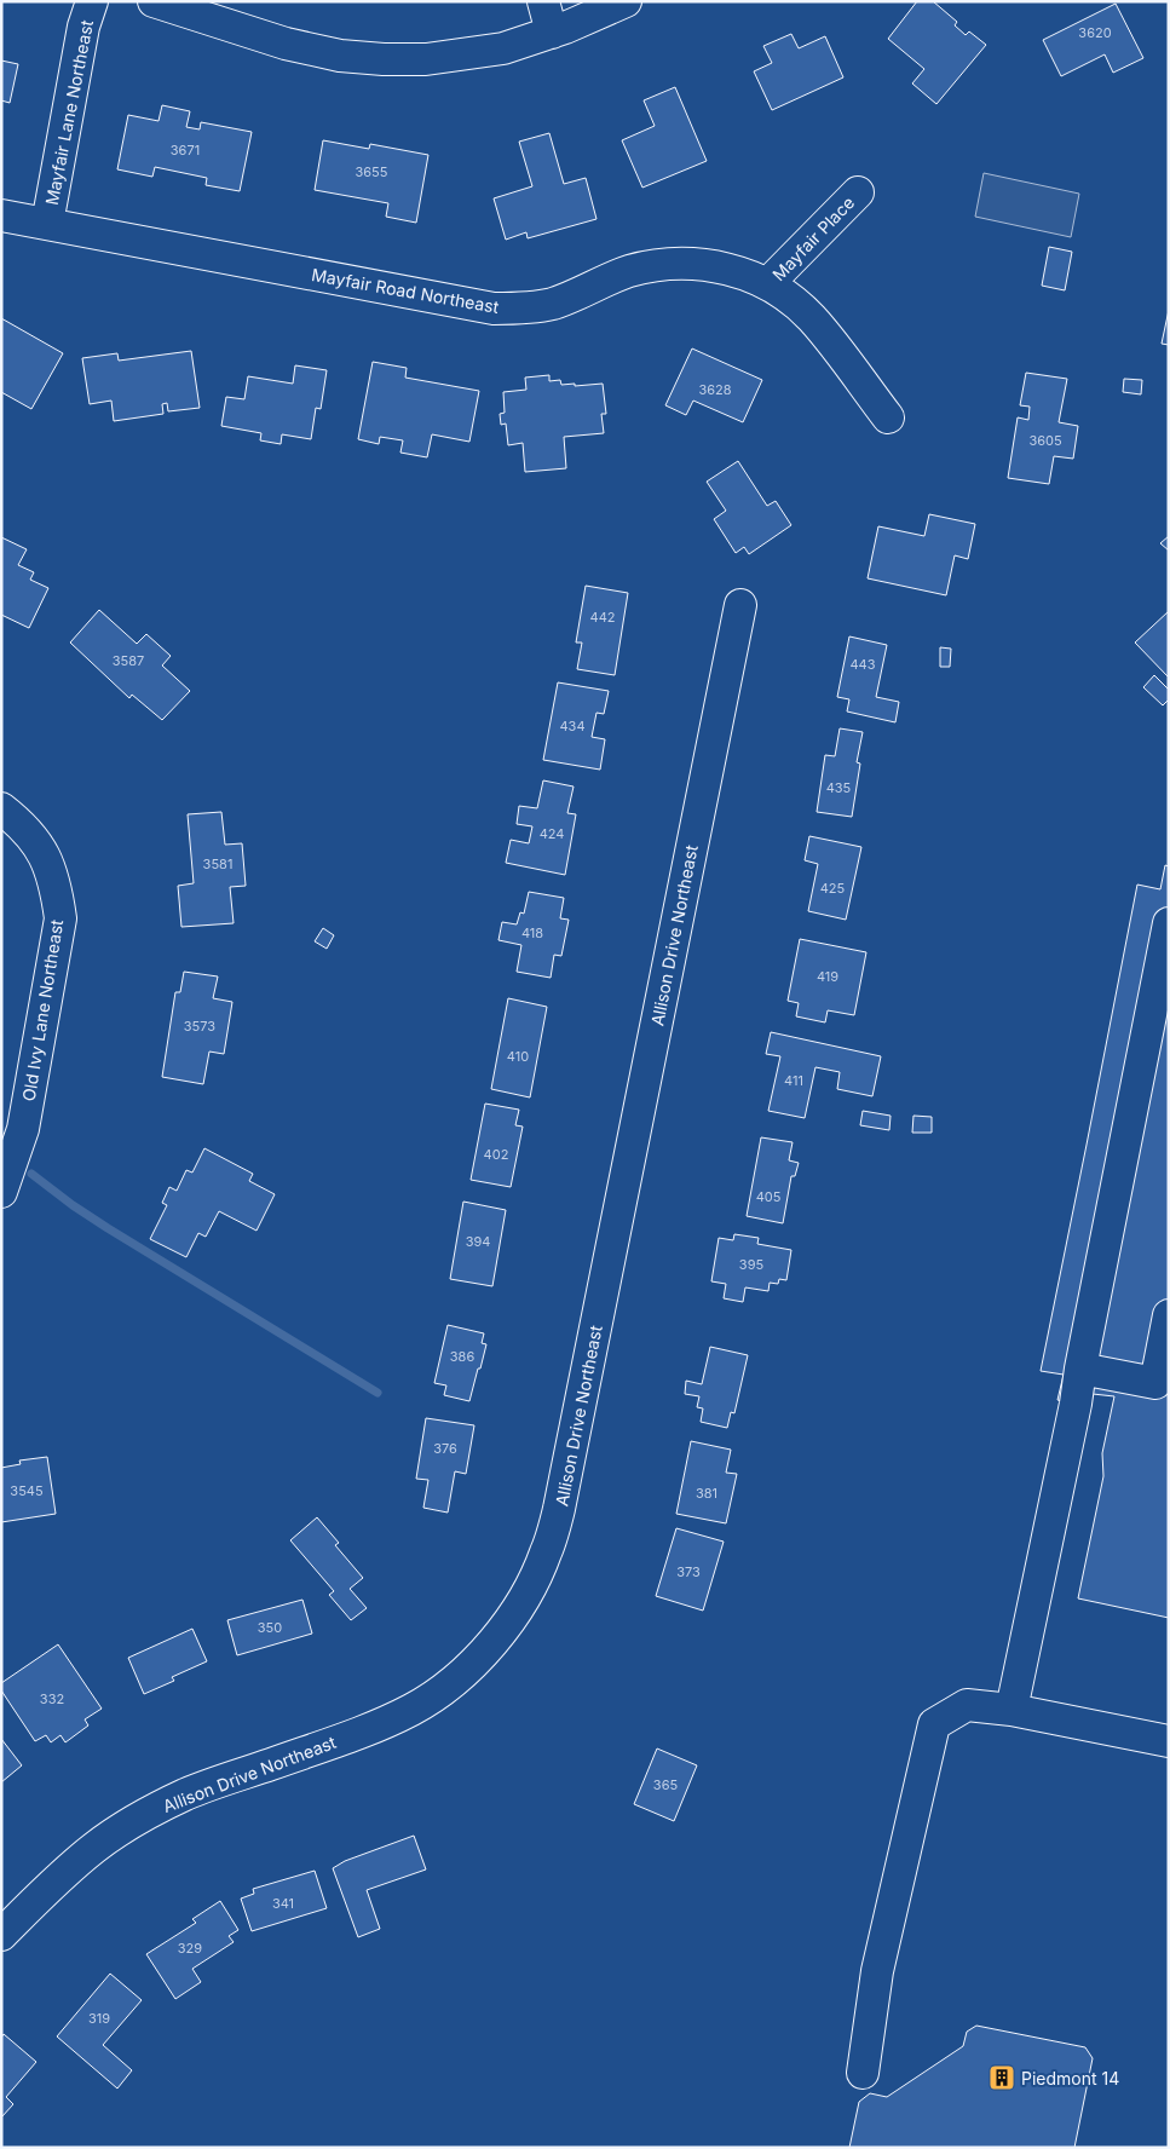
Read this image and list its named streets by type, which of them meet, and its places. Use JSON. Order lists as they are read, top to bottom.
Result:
{
  "streets": {
    "street": [
      "Mayfair Lane Northeast",
      "Mayfair Place",
      "Mayfair Road Northeast",
      "Allison Drive Northeast",
      "Old Ivy Lane Northeast"
    ]
  },
  "crossings": [
    ["Mayfair Lane Northeast", "Mayfair Road Northeast"],
    ["Mayfair Place", "Mayfair Road Northeast"]
  ],
  "places": {
    "building": ["Piedmont 14"]
  },
  "house_numbers": [
    "3620",
    "3671",
    "3655",
    "3628",
    "3605",
    "442",
    "3587",
    "443",
    "434",
    "435",
    "424",
    "3581",
    "425",
    "418",
    "419",
    "3573",
    "410",
    "411",
    "402",
    "405",
    "394",
    "395",
    "386",
    "376",
    "3545",
    "381",
    "373",
    "350",
    "332",
    "365",
    "341",
    "329",
    "319"
  ]
}
